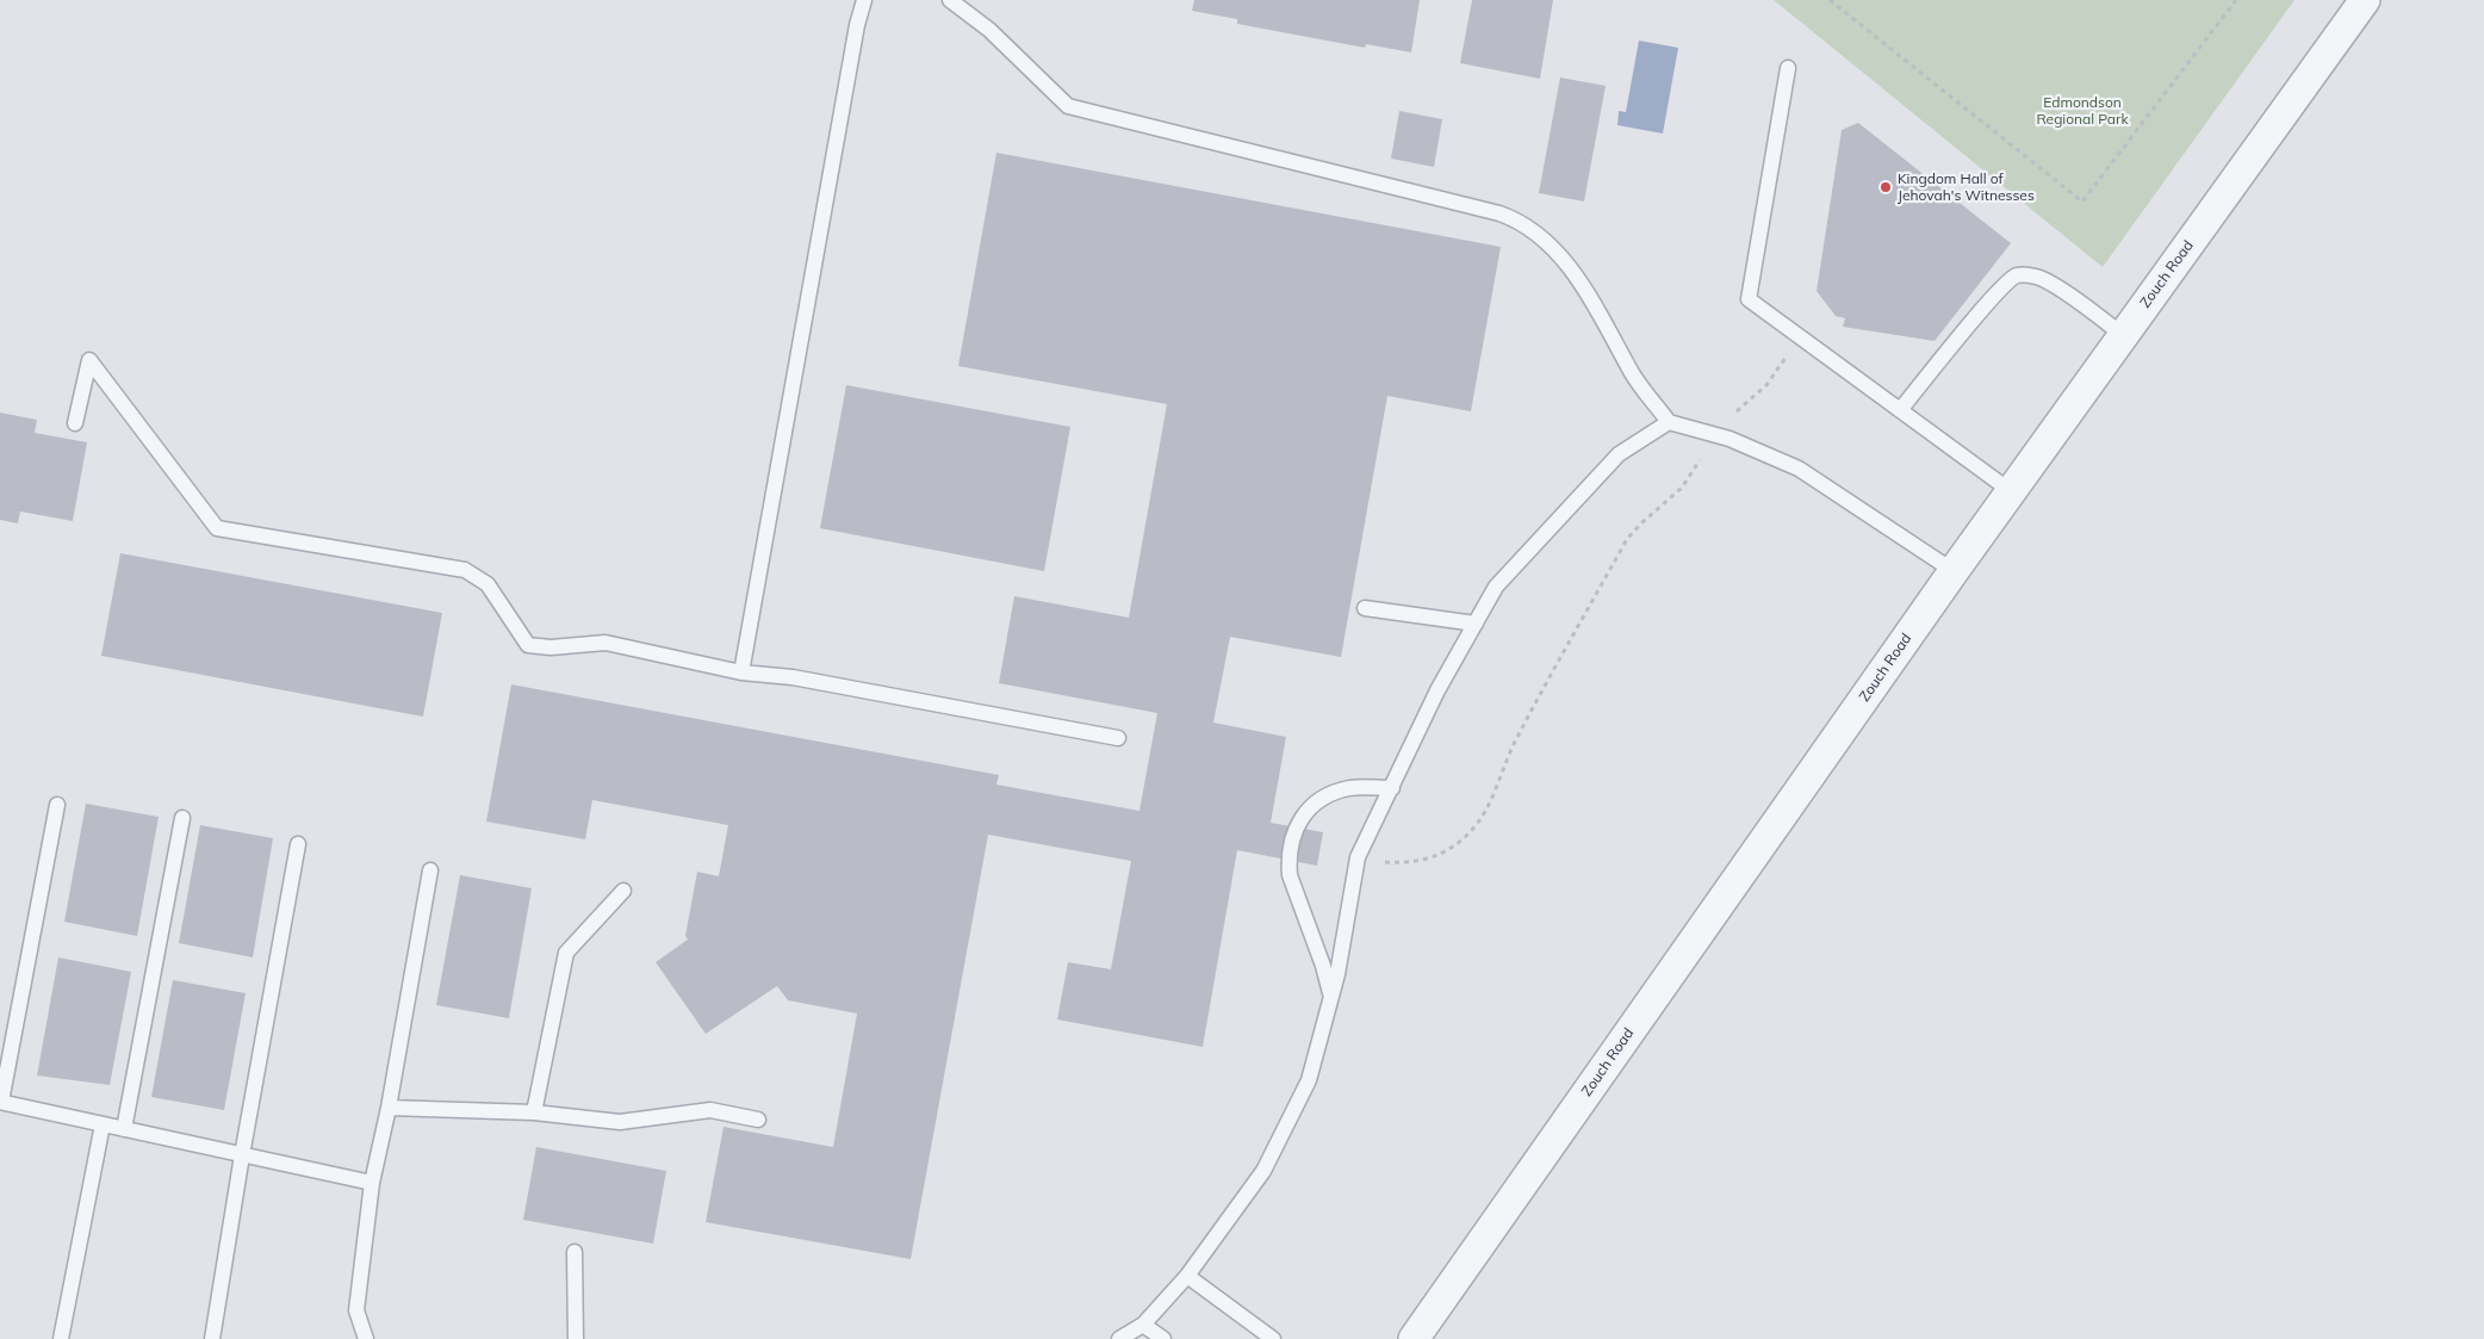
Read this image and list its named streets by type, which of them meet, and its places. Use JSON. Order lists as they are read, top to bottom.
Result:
{
  "streets": {
    "street": ["Zouch Road"]
  },
  "parks": ["Edmondson Regional Park"],
  "places": ["Kingdom Hall of Jehovah's Witnesses"]
}
